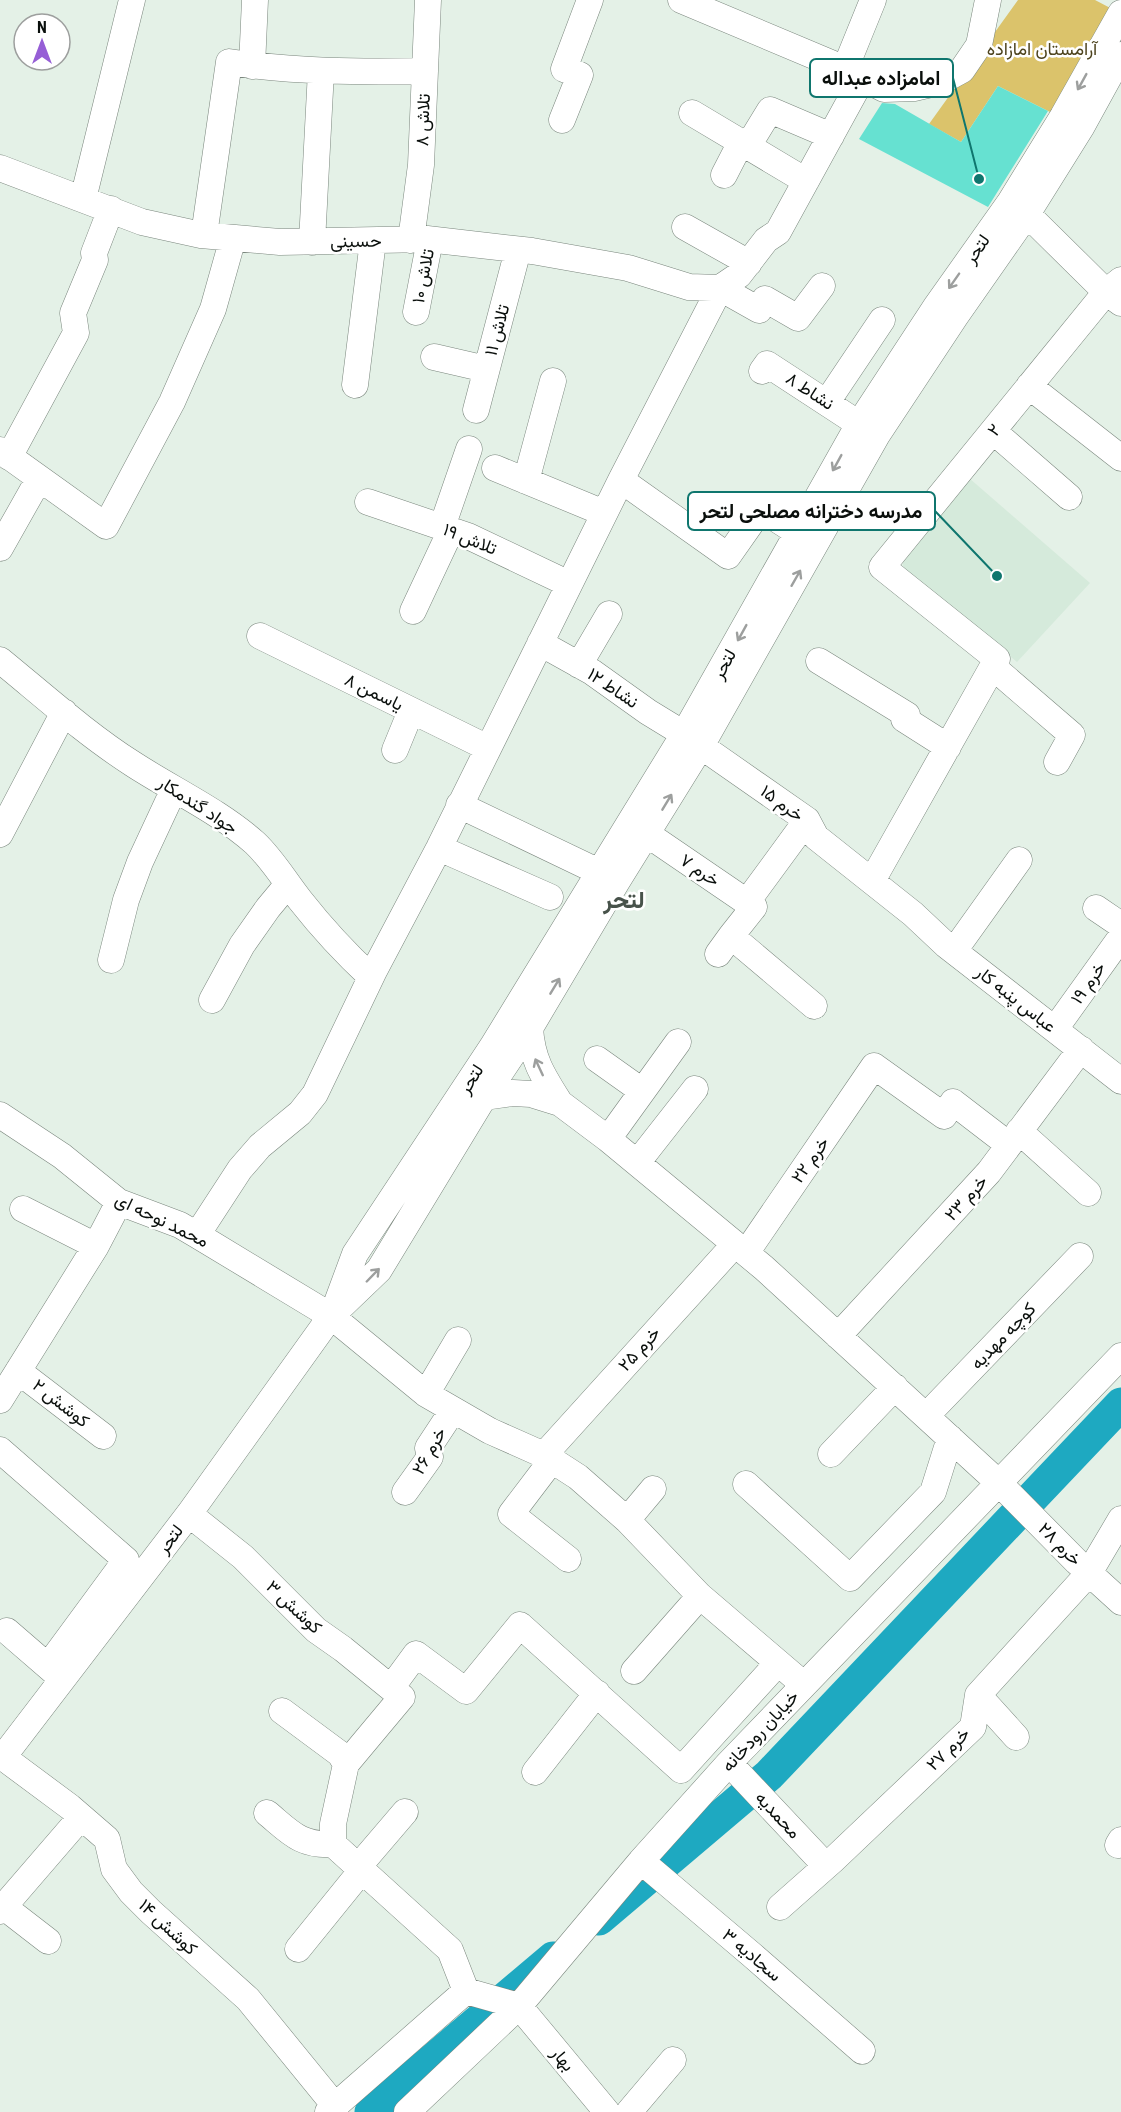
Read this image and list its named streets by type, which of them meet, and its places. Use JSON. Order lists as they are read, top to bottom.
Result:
{
  "streets": {
    "street": [
      "تلاش ۸",
      "حسینی",
      "لتحر",
      "تلاش ۱۰",
      "تلاش ۱۱",
      "نشاط ۸",
      "۲",
      "تلاش ۱۹",
      "نشاط ۱۲",
      "یاسمن ۸",
      "خرم ۱۵",
      "جواد گندمکار",
      "خرم ۷",
      "خرم ۱۹",
      "عباس پنبه کار",
      "خرم ۲۲",
      "خرم ۲۳",
      "محمد نوحه ای",
      "کوچه مهدیه",
      "خرم ۲۵",
      "کوشش ۲",
      "خرم ۲۶",
      "خرم ۲۸",
      "کوشش ۳",
      "خیابان رودخانه",
      "خرم ۲۷",
      "محمدیه",
      "کوشش ۱۴",
      "سجادیه ۳",
      "بهار"
    ]
  },
  "crossings": [
    ["تلاش ۸", "حسینی"],
    ["تلاش ۸", "تلاش ۱۰"],
    ["حسینی", "تلاش ۱۰"],
    ["حسینی", "تلاش ۱۱"],
    ["لتحر", "نشاط ۸"],
    ["لتحر", "نشاط ۱۲"],
    ["لتحر", "خرم ۱۵"],
    ["لتحر", "خرم ۷"],
    ["لتحر", "محمد نوحه ای"],
    ["لتحر", "کوشش ۳"],
    ["لتحر", "کوشش ۱۴"],
    ["نشاط ۱۲", "خرم ۱۵"],
    ["خرم ۱۵", "عباس پنبه کار"],
    ["خرم ۱۹", "عباس پنبه کار"],
    ["عباس پنبه کار", "خرم ۲۳"],
    ["خرم ۲۲", "خرم ۲۳"],
    ["خرم ۲۲", "خرم ۲۵"],
    ["خرم ۲۲", "خرم ۲۸"],
    ["خرم ۲۳", "خرم ۲۸"],
    ["محمد نوحه ای", "خرم ۲۵"],
    ["محمد نوحه ای", "خرم ۲۶"],
    ["محمد نوحه ای", "خیابان رودخانه"],
    ["کوچه مهدیه", "خرم ۲۸"],
    ["خرم ۲۵", "خرم ۲۸"],
    ["خرم ۲۸", "خیابان رودخانه"],
    ["خیابان رودخانه", "محمدیه"],
    ["خیابان رودخانه", "سجادیه ۳"],
    ["خیابان رودخانه", "بهار"],
    ["خرم ۲۷", "محمدیه"]
  ],
  "districts": ["لتحر"],
  "parks": ["آرامستان امازاده"],
  "places": ["امامزاده عبداله", "مدرسه دخترانه مصلحی لتحر"],
  "north": "top"
}
